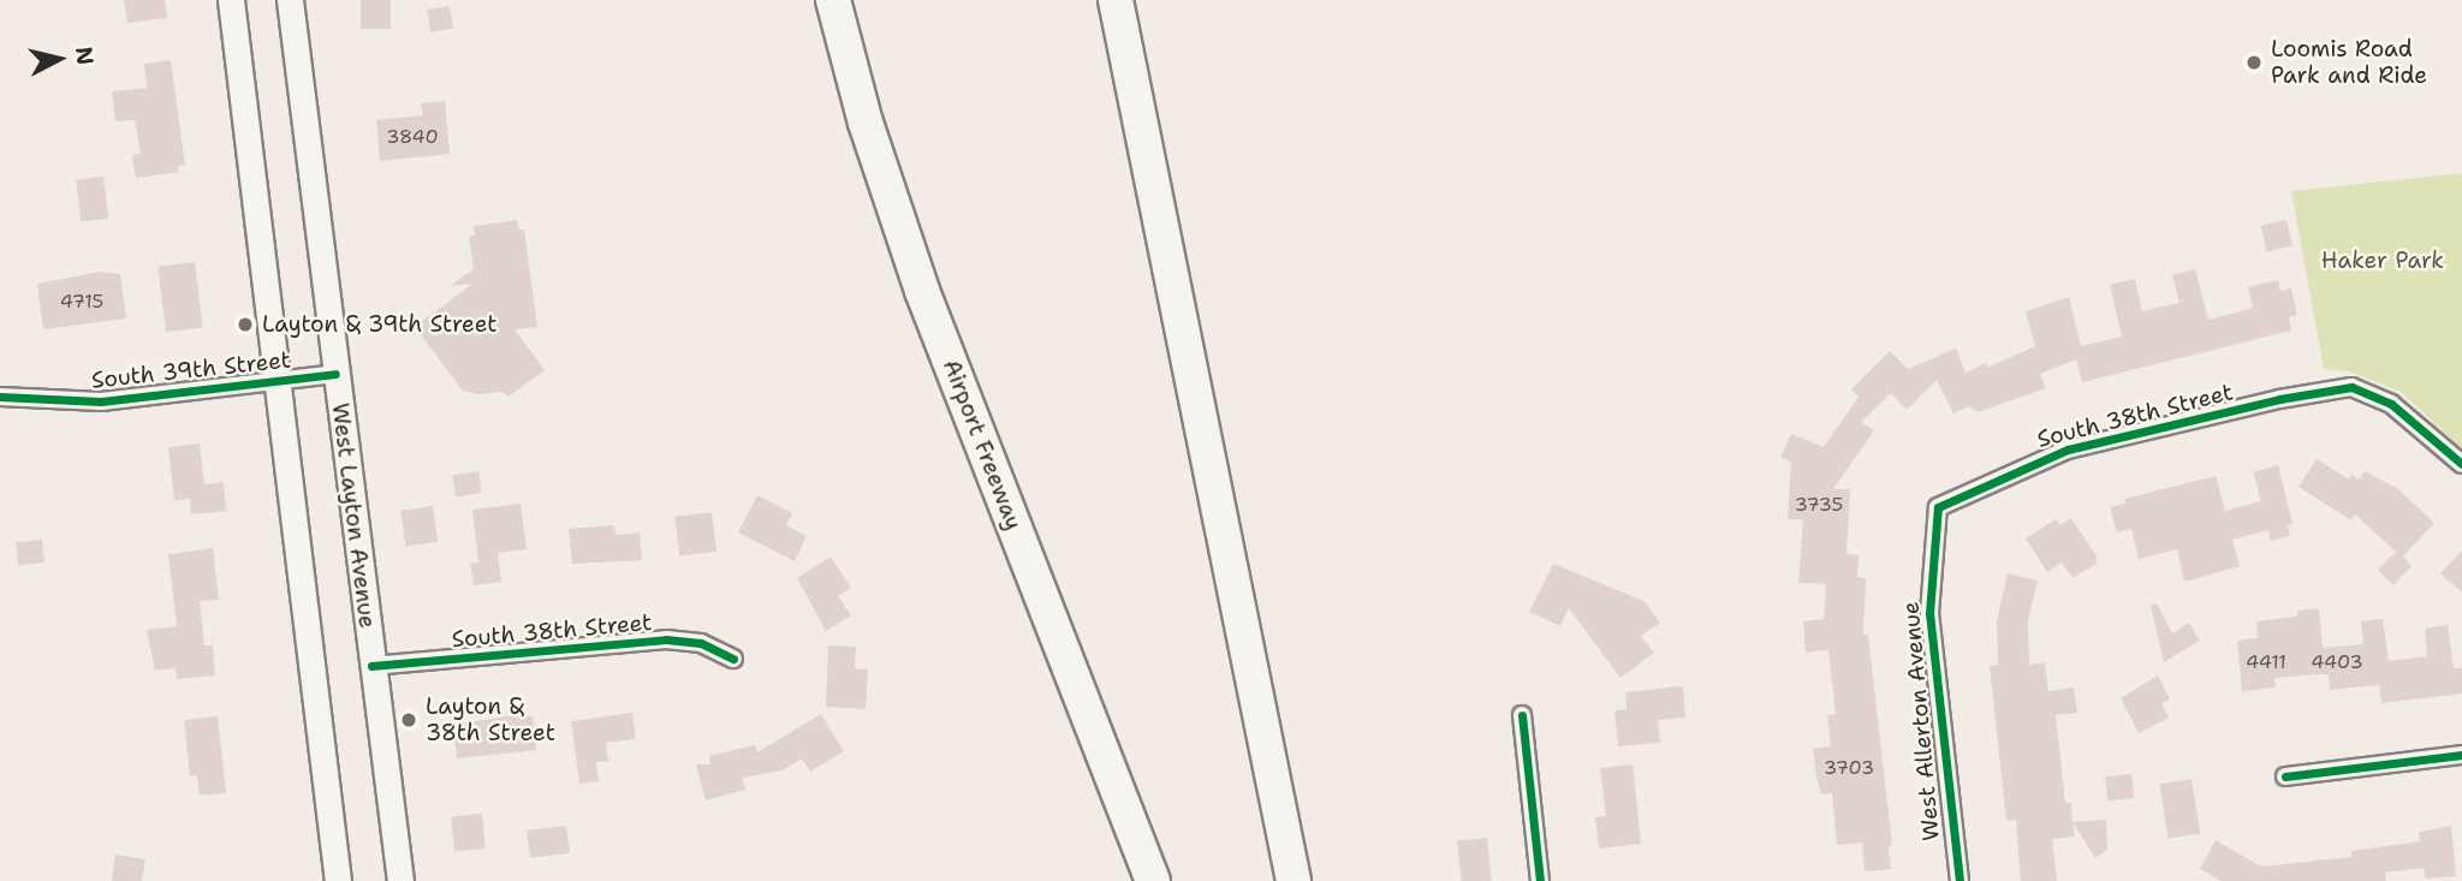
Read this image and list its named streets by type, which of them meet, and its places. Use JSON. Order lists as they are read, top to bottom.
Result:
{
  "streets": {
    "highway": ["Airport Freeway"],
    "main road": ["West Layton Avenue"],
    "street": ["South 39th Street", "South 38th Street", "West Allerton Avenue"]
  },
  "crossings": [
    ["South 39th Street", "West Layton Avenue"],
    ["South 38th Street", "West Layton Avenue"],
    ["South 38th Street", "West Allerton Avenue"]
  ],
  "parks": ["Haker Park"],
  "places": ["Loomis Road Park and Ride", "Layton & 39th Street", "Layton & 38th Street"],
  "house_numbers": [
    "3840",
    "4715",
    "3735",
    "4411",
    "4403",
    "3703"
  ],
  "north": "right"
}
